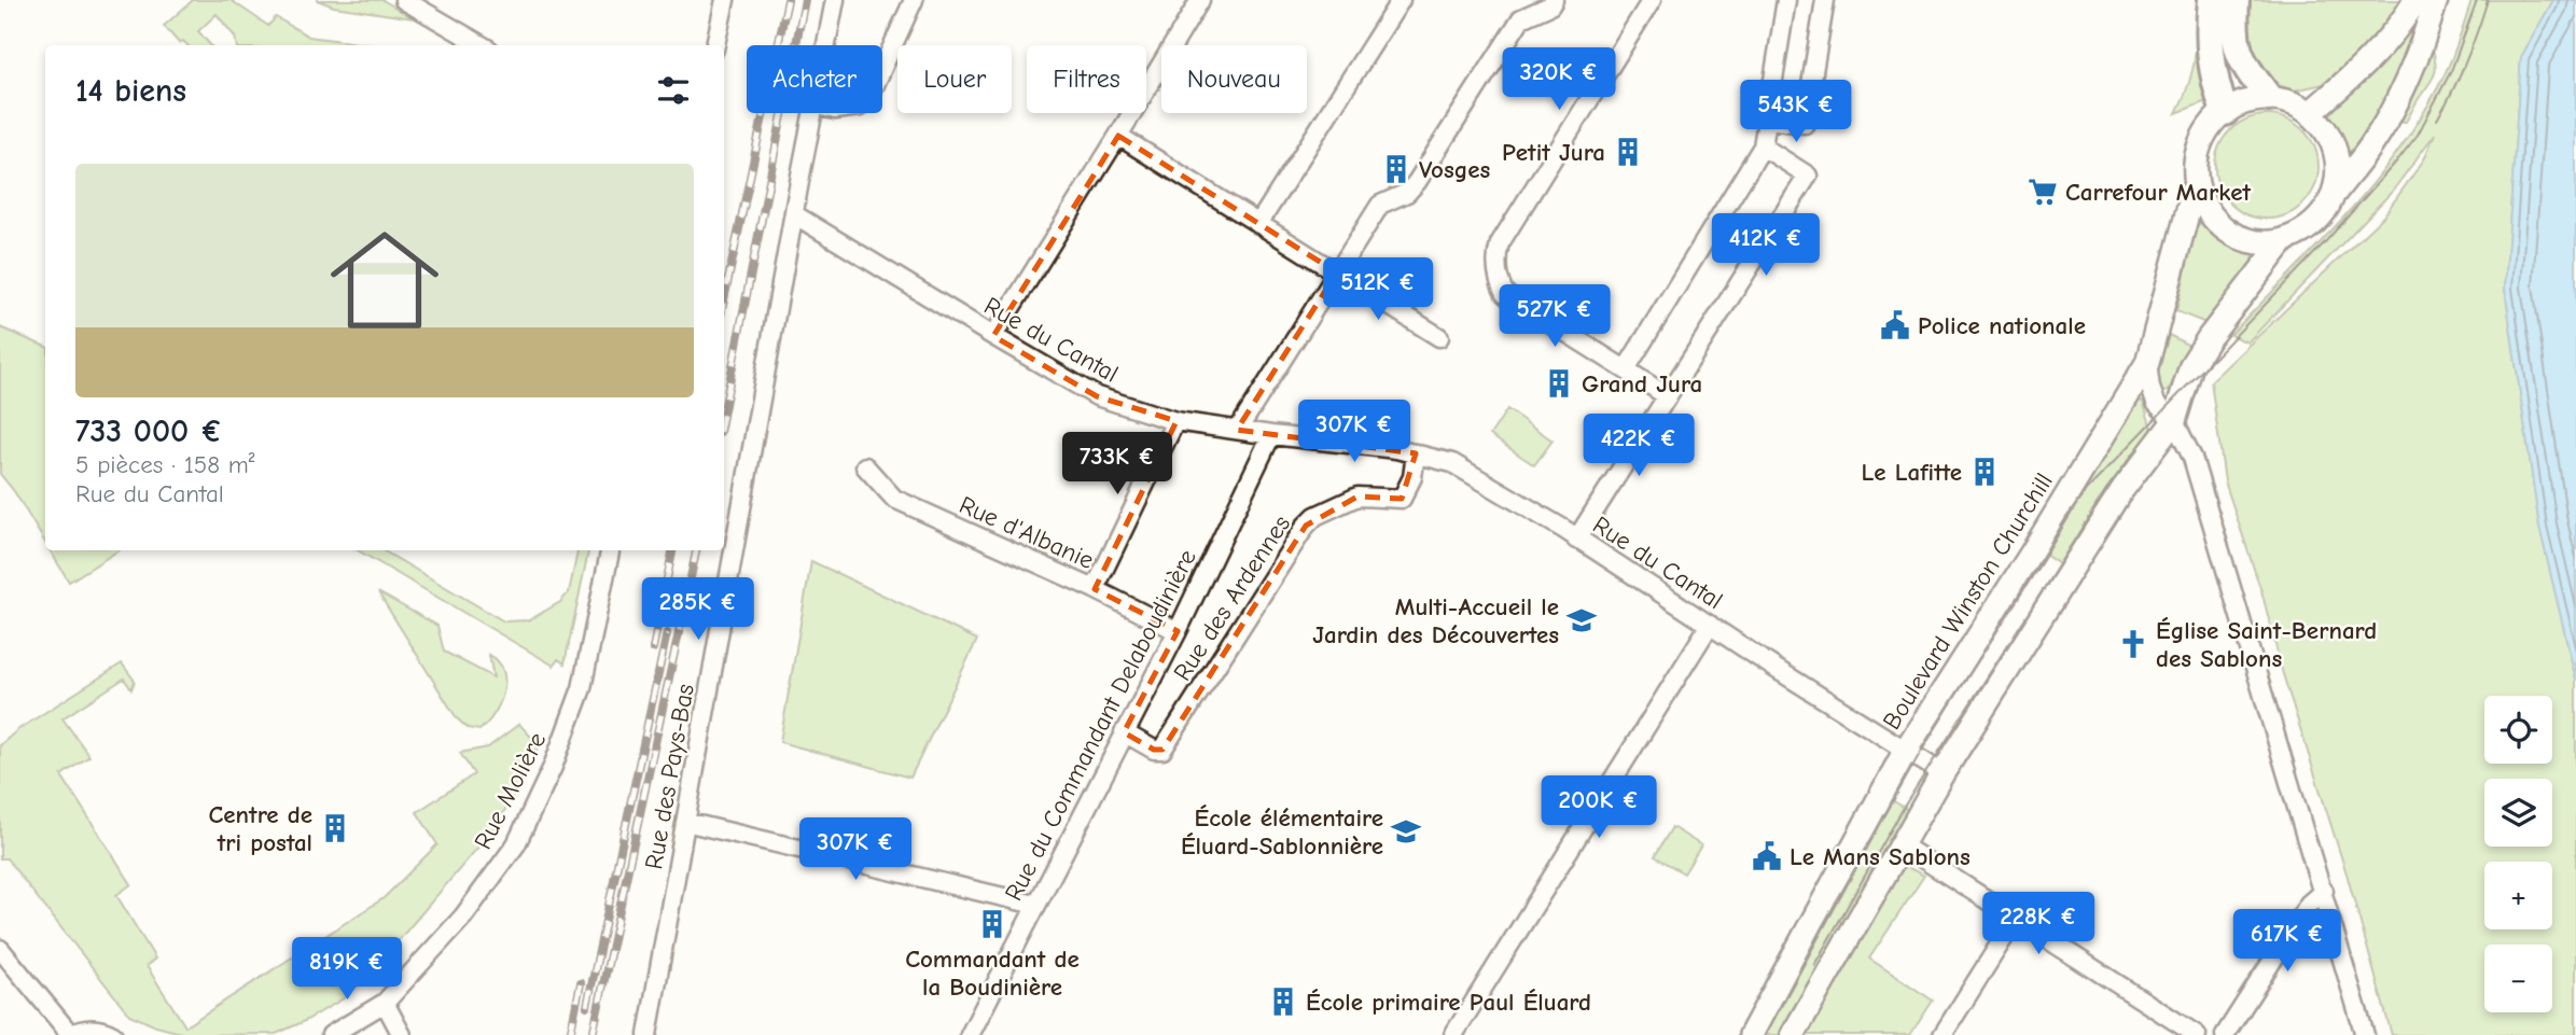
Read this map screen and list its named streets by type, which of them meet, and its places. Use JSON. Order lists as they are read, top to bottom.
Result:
{
  "streets": {
    "street": [
      "Rue du Cantal",
      "Rue d'Albanie",
      "Rue des Ardennes",
      "Boulevard Winston Churchill",
      "Rue du Commandant Delaboudinière",
      "Rue des Pays-Bas",
      "Rue Molière"
    ]
  },
  "crossings": [
    ["Rue du Cantal", "Rue des Ardennes"],
    ["Rue du Cantal", "Boulevard Winston Churchill"],
    ["Rue du Cantal", "Rue du Commandant Delaboudinière"],
    ["Rue du Cantal", "Rue des Pays-Bas"],
    ["Rue d'Albanie", "Rue du Commandant Delaboudinière"],
    ["Rue des Ardennes", "Rue du Commandant Delaboudinière"]
  ],
  "places": {
    "building": [
      "Petit Jura",
      "Vosges",
      "Grand Jura",
      "Le Lafitte",
      "Centre de tri postal",
      "Commandant de la Boudinière",
      "École primaire Paul Éluard"
    ],
    "supermarket": ["Carrefour Market"],
    "public building": ["Police nationale", "Le Mans Sablons"],
    "school or university": ["Multi-Accueil le Jardin des Découvertes", "École élémentaire Éluard-Sablonnière"],
    "church": ["Église Saint-Bernard des Sablons"]
  },
  "page": {
    "chip": [
      "Acheter",
      "Louer",
      "Filtres",
      "Nouveau"
    ],
    "heading": "14 biens",
    "price": [
      "320K €",
      "543K €",
      "412K €",
      "512K €",
      "527K €",
      "307K €",
      "422K €",
      "733K €",
      "285K €",
      "200K €",
      "307K €",
      "228K €",
      "617K €",
      "819K €"
    ],
    "list": [
      {
        "name": "733 000 €",
        "note": "5 pièces · 158 m² · Rue du Cantal"
      }
    ],
    "map_buttons": ["+", "−"]
  }
}
